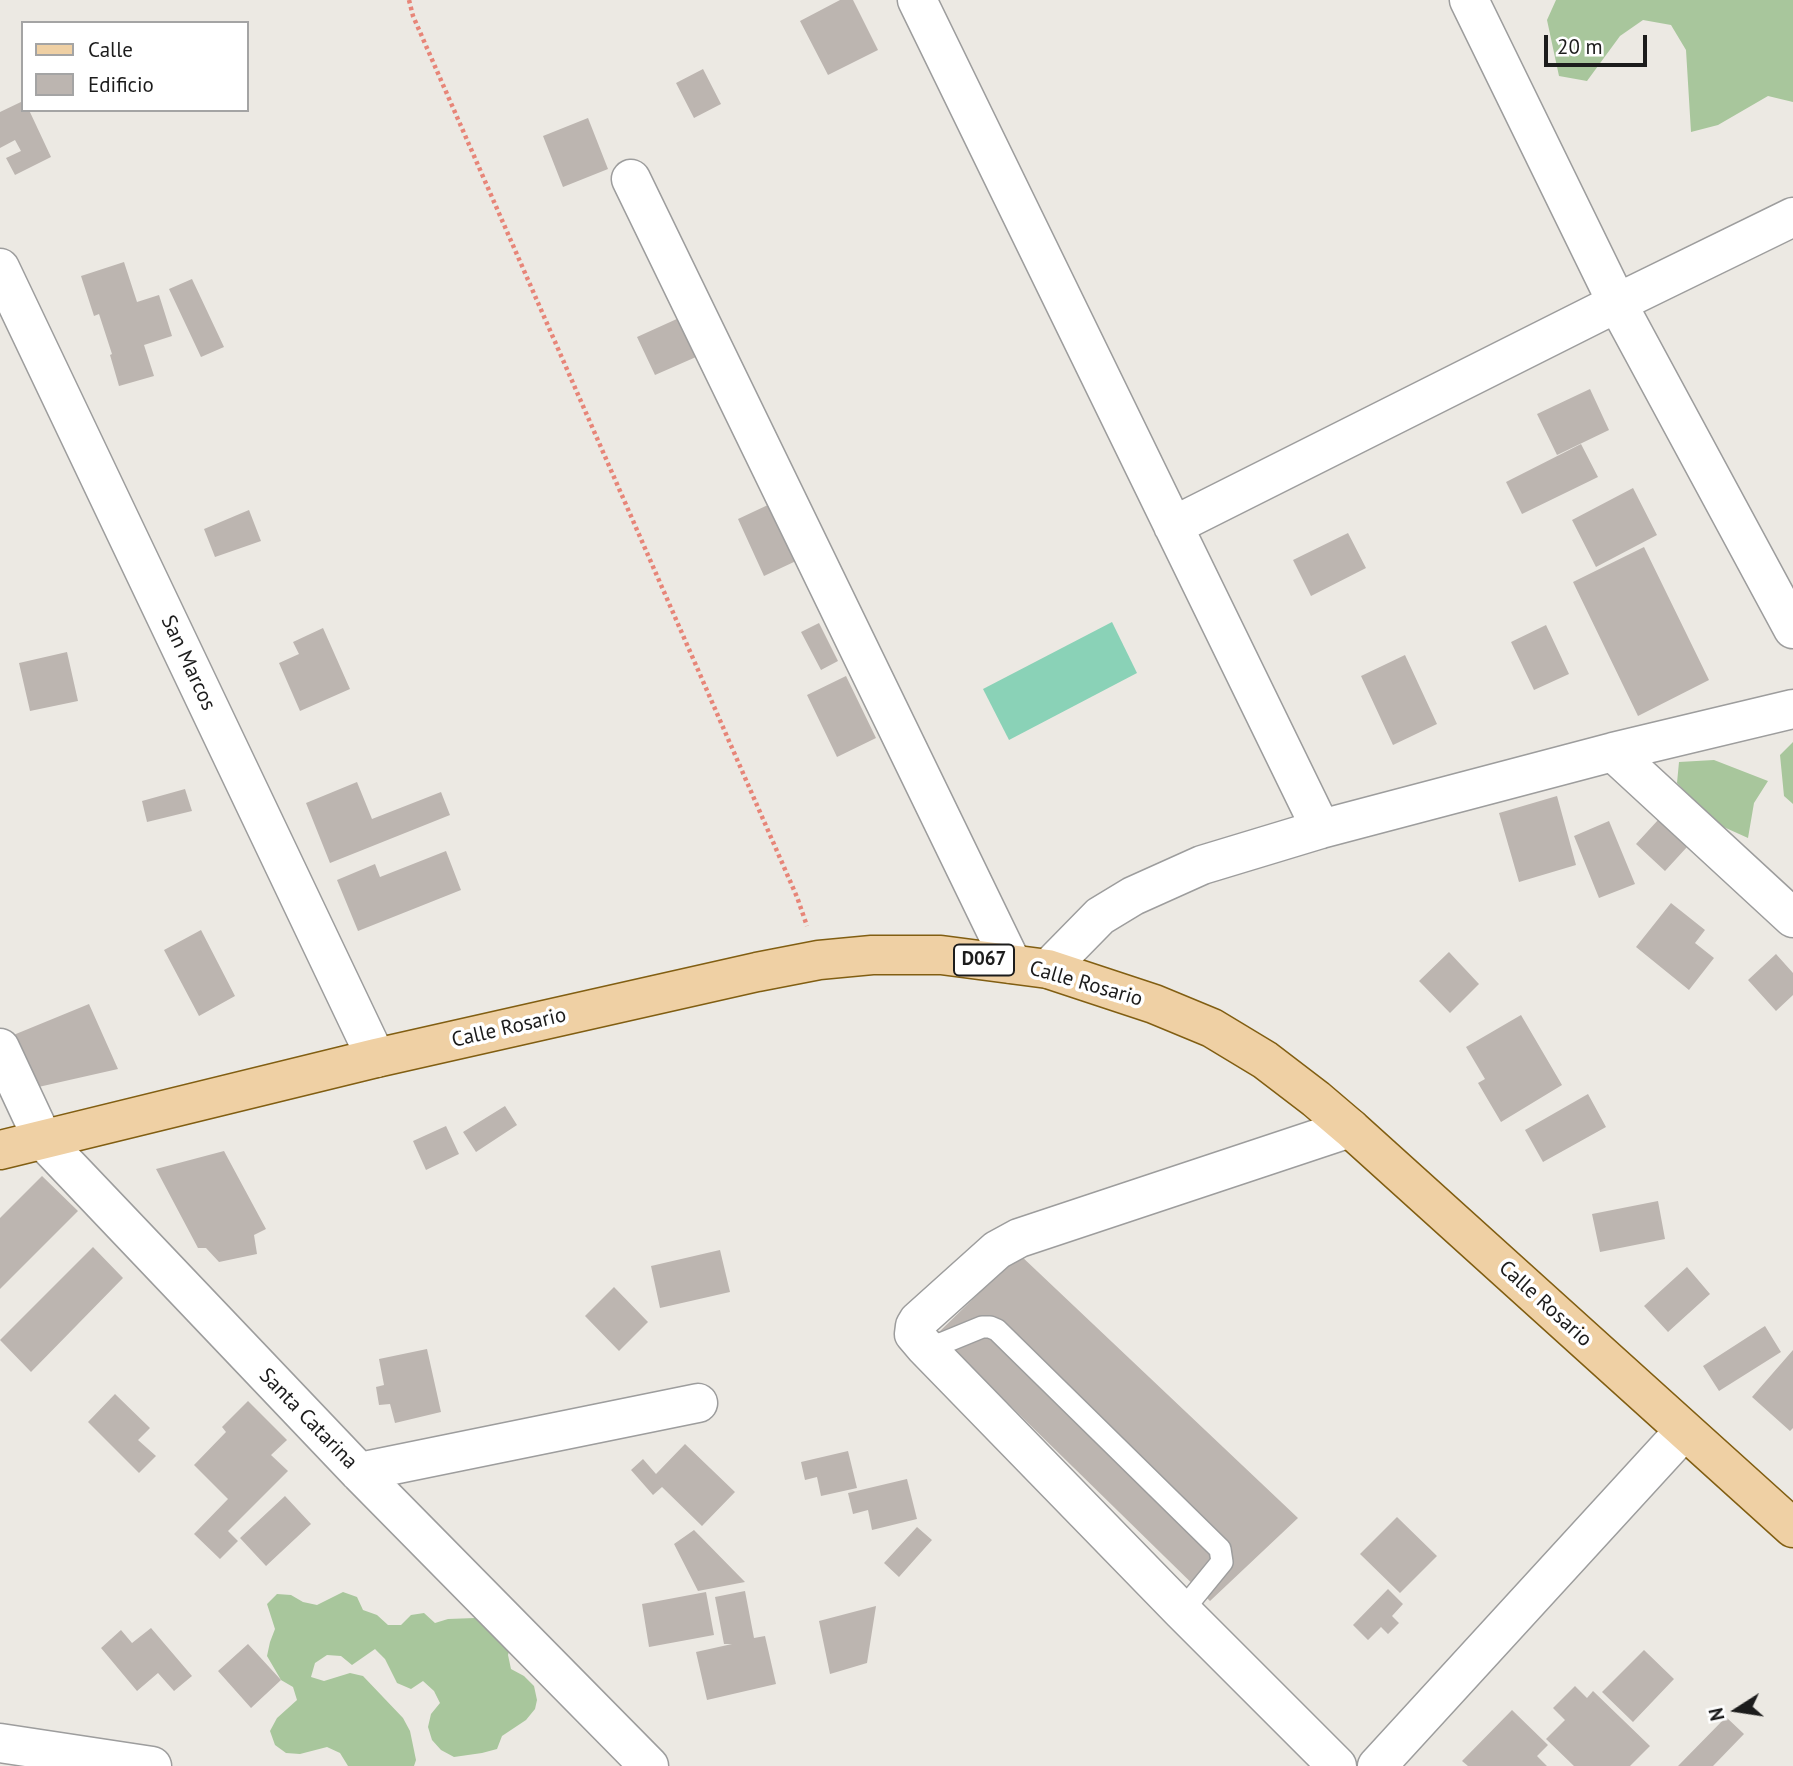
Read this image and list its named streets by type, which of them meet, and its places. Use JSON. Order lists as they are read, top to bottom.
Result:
{
  "streets": {
    "main road": ["D067", "Calle Rosario"],
    "street": ["San Marcos", "Santa Catarina"]
  },
  "crossings": [
    ["San Marcos", "Calle Rosario"],
    ["Calle Rosario", "Santa Catarina"]
  ],
  "legend": ["Calle", "Edificio"],
  "scale_bar": "20 m",
  "north": "left"
}
